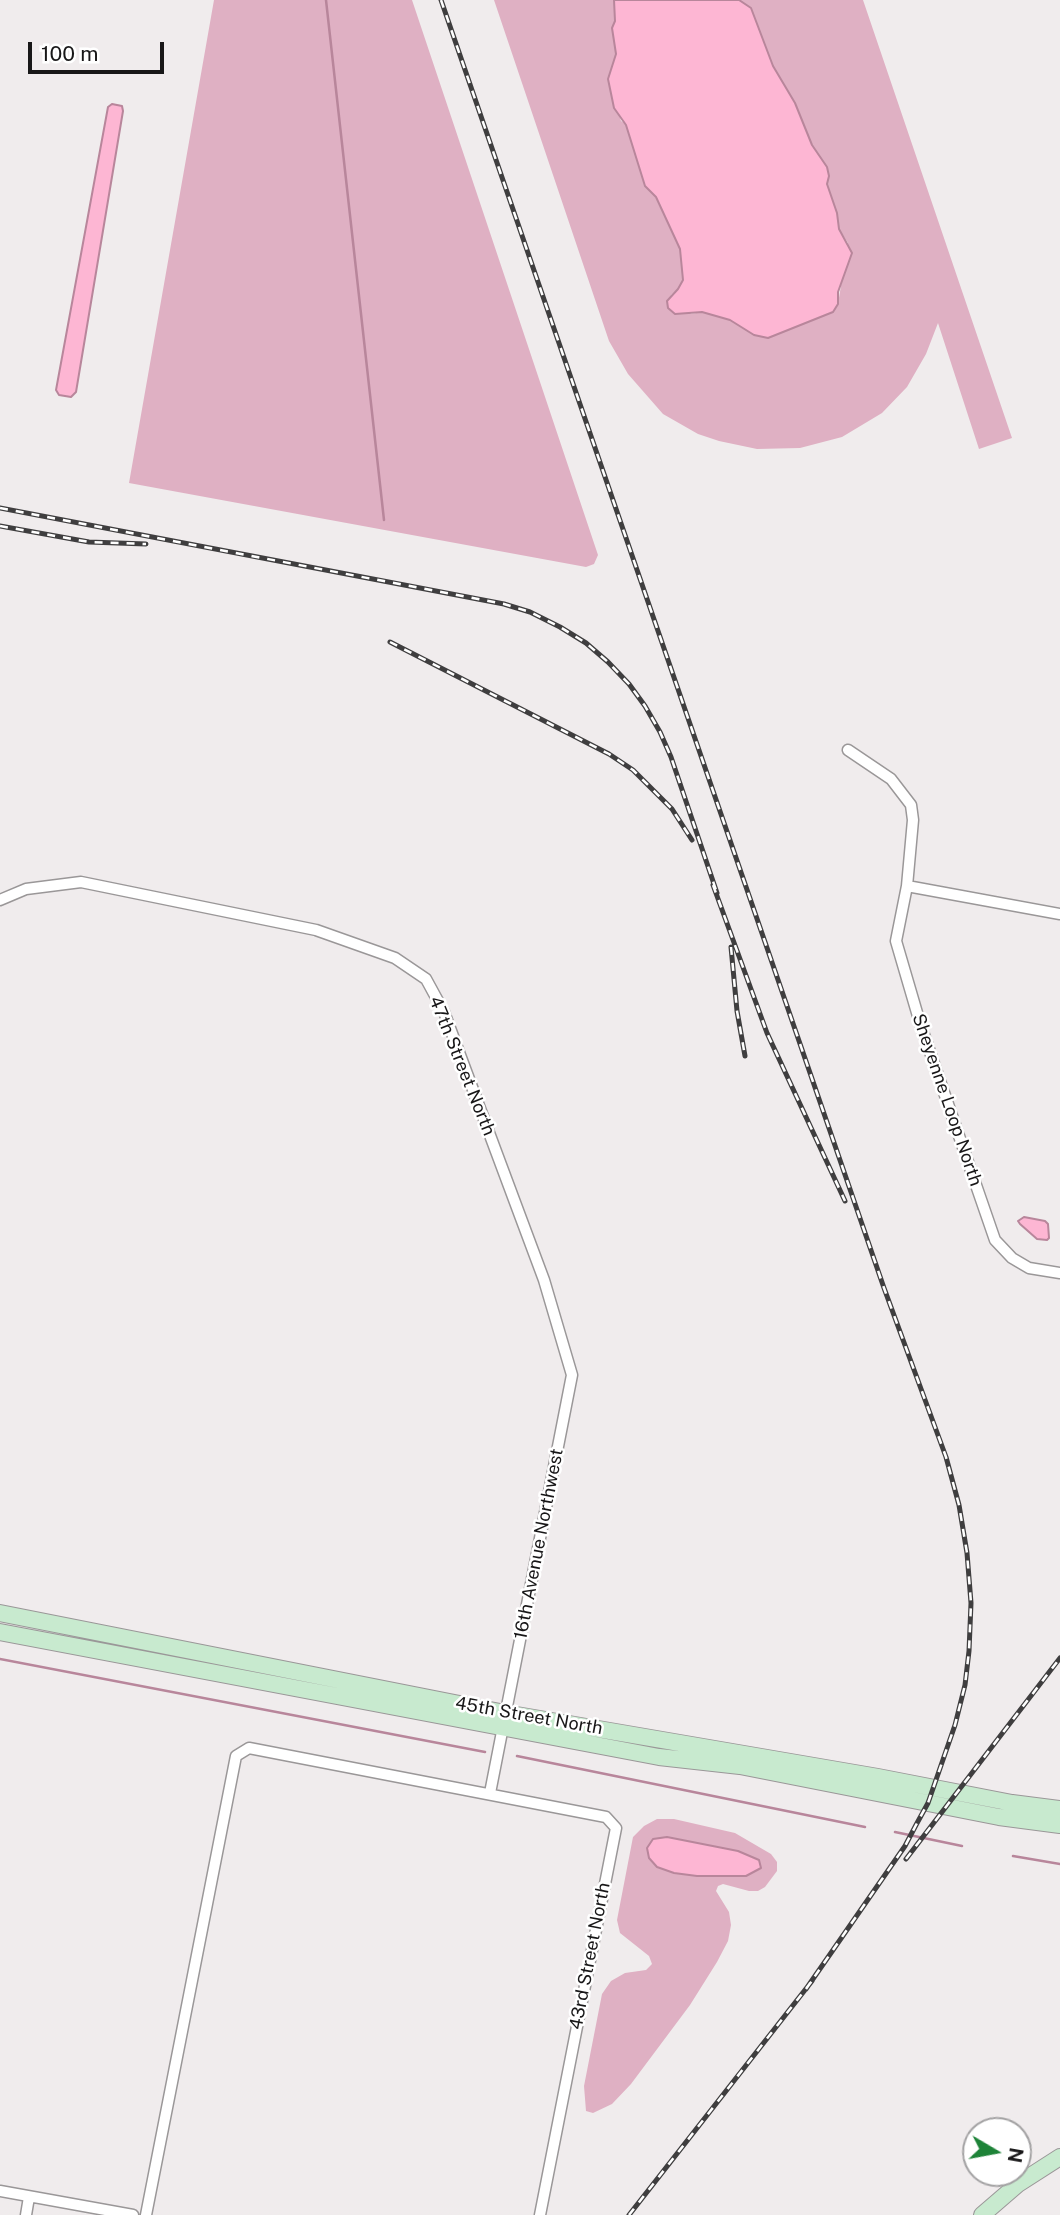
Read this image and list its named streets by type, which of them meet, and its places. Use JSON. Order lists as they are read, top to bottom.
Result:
{
  "streets": {
    "main road": ["45th Street North"],
    "street": [
      "47th Street North",
      "Sheyenne Loop North",
      "16th Avenue Northwest",
      "43rd Street North"
    ]
  },
  "crossings": [
    ["47th Street North", "16th Avenue Northwest"],
    ["16th Avenue Northwest", "45th Street North"],
    ["16th Avenue Northwest", "43rd Street North"]
  ],
  "scale_bar": "100 m",
  "north": "right"
}
